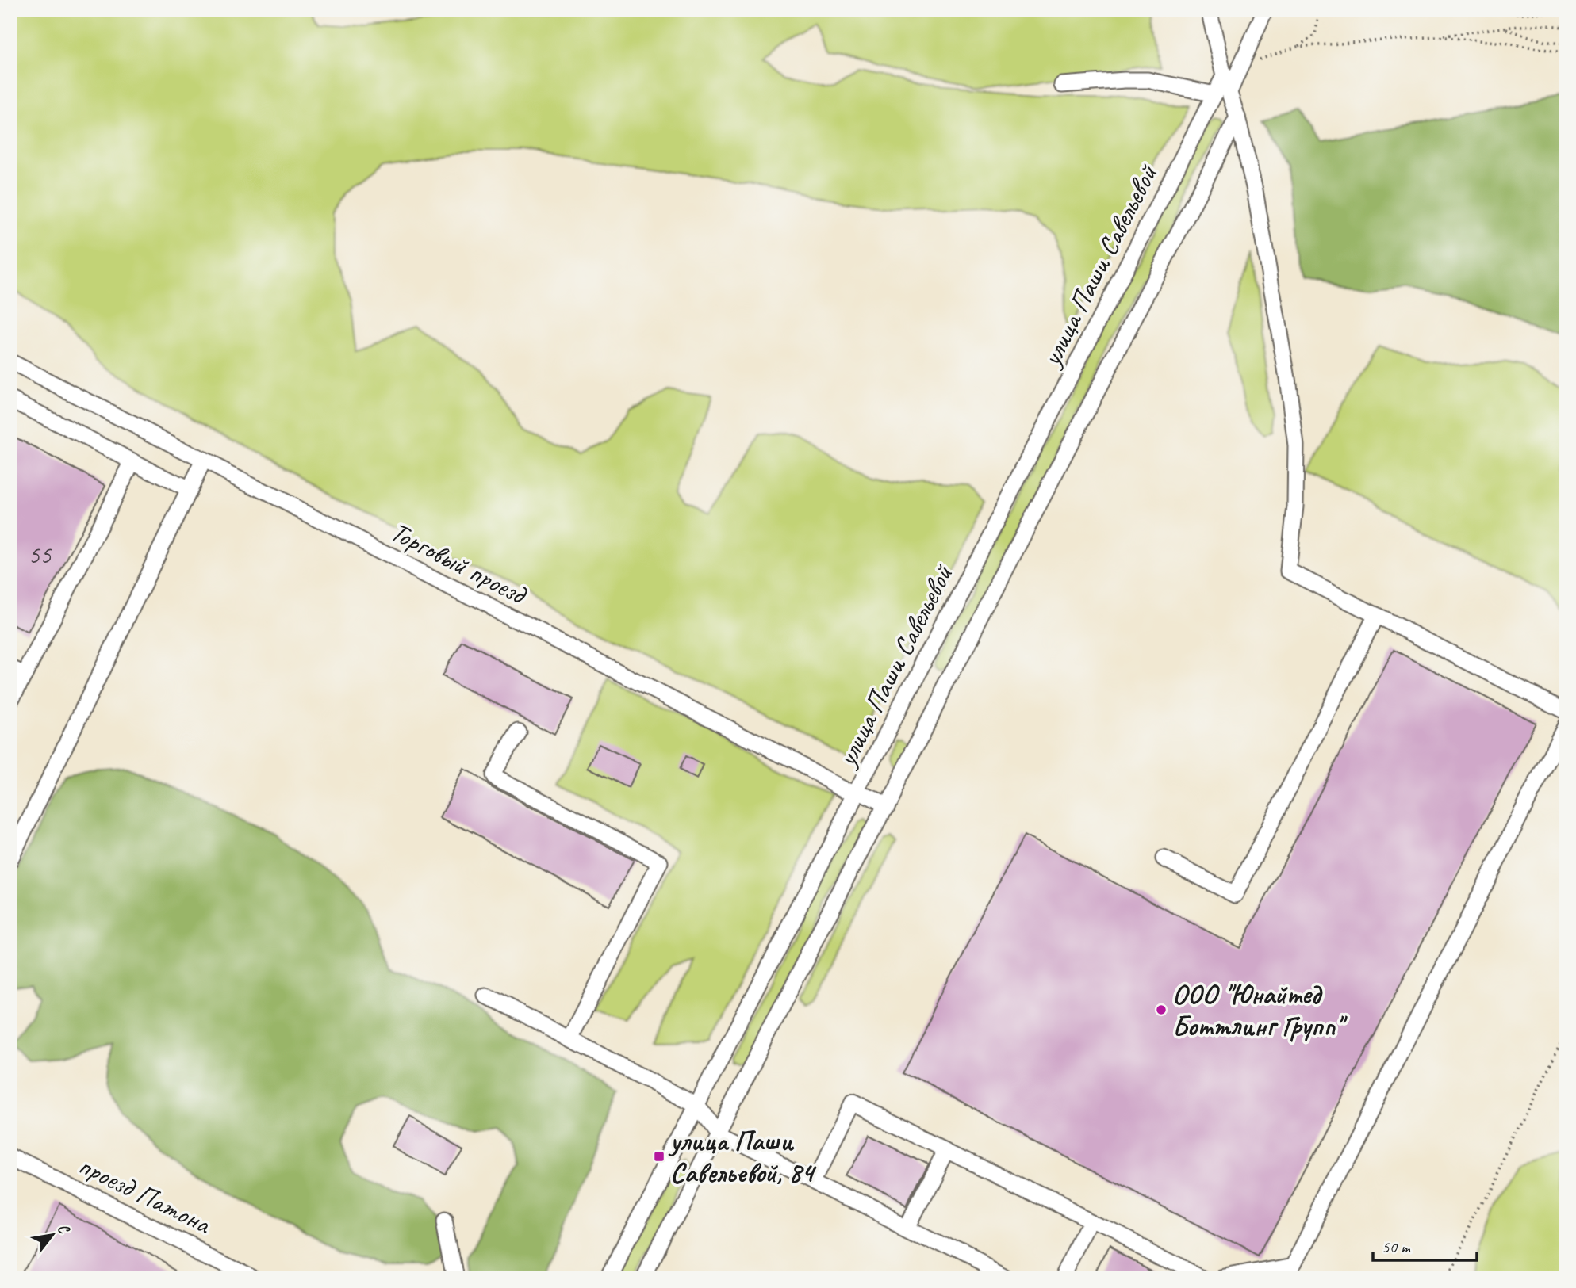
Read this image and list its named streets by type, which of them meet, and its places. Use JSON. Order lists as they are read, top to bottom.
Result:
{
  "streets": {
    "street": ["улица Паши Савельевой", "Торговый проезд", "проезд Патона"]
  },
  "crossings": [
    ["улица Паши Савельевой", "Торговый проезд"]
  ],
  "places": {
    "other": ["ООО \"Юнайтед Боттлинг Групп\""],
    "transit": ["улица Паши Савельевой, 84"]
  },
  "house_numbers": ["55"],
  "scale_bar": "50 m",
  "north": "top right"
}
